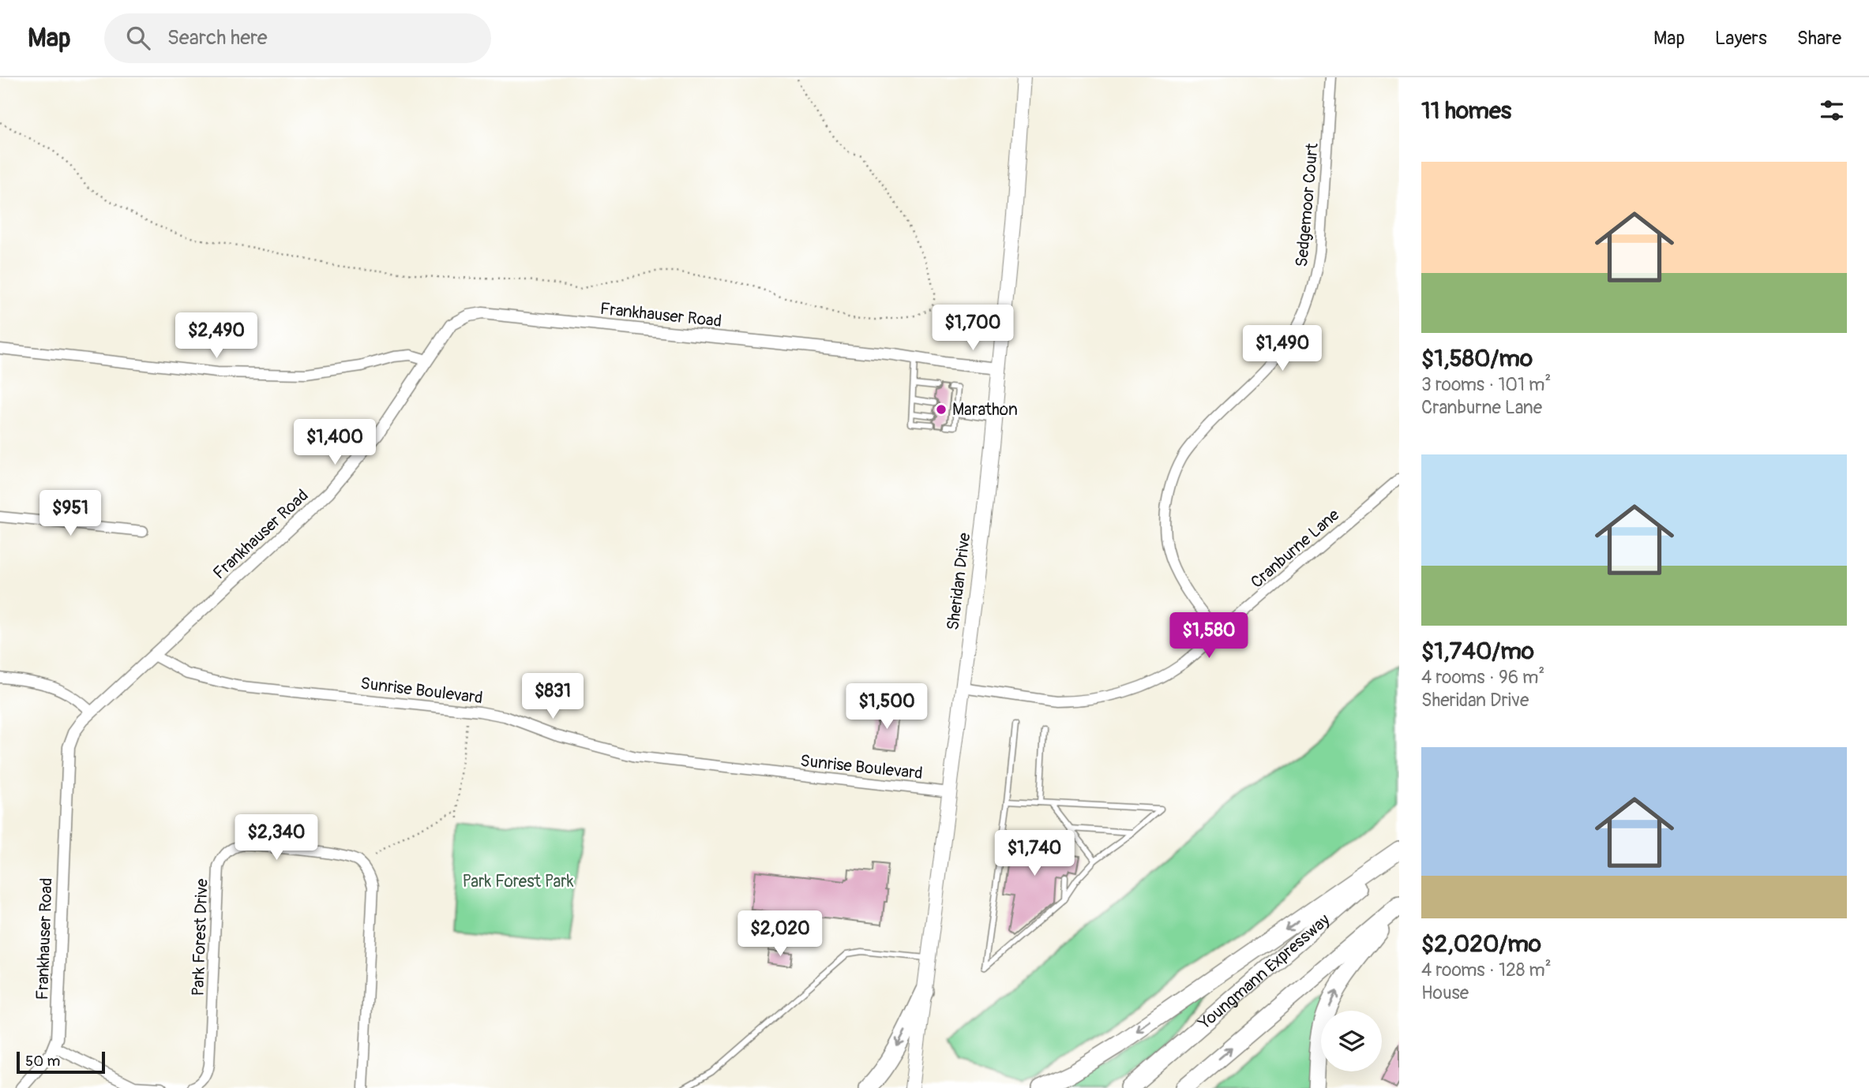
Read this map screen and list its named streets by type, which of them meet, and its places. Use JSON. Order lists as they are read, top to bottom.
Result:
{
  "streets": {
    "highway": ["Youngmann Expressway"],
    "main road": ["Sheridan Drive"],
    "street": [
      "Sedgemoor Court",
      "Frankhauser Road",
      "Cranburne Lane",
      "Sunrise Boulevard",
      "Park Forest Drive"
    ]
  },
  "crossings": [
    ["Sedgemoor Court", "Cranburne Lane"],
    ["Frankhauser Road", "Sheridan Drive"],
    ["Frankhauser Road", "Sunrise Boulevard"],
    ["Cranburne Lane", "Sheridan Drive"],
    ["Sheridan Drive", "Sunrise Boulevard"]
  ],
  "parks": ["Park Forest Park"],
  "places": ["Marathon"],
  "scale_bar": "50 m",
  "page": {
    "header": "Map",
    "search": "Search here",
    "nav": ["Map", "Layers", "Share"],
    "heading": "11 homes",
    "list": [
      {
        "name": "$1,580/mo",
        "note": "3 rooms · 101 m² · Cranburne Lane"
      },
      {
        "name": "$1,740/mo",
        "note": "4 rooms · 96 m² · Sheridan Drive"
      },
      {
        "name": "$2,020/mo",
        "note": "4 rooms · 128 m² · House"
      }
    ],
    "price": [
      "$1,700",
      "$2,490",
      "$1,490",
      "$1,400",
      "$951",
      "$1,580",
      "$831",
      "$1,500",
      "$2,340",
      "$1,740",
      "$2,020"
    ],
    "scale": "50 m"
  }
}
